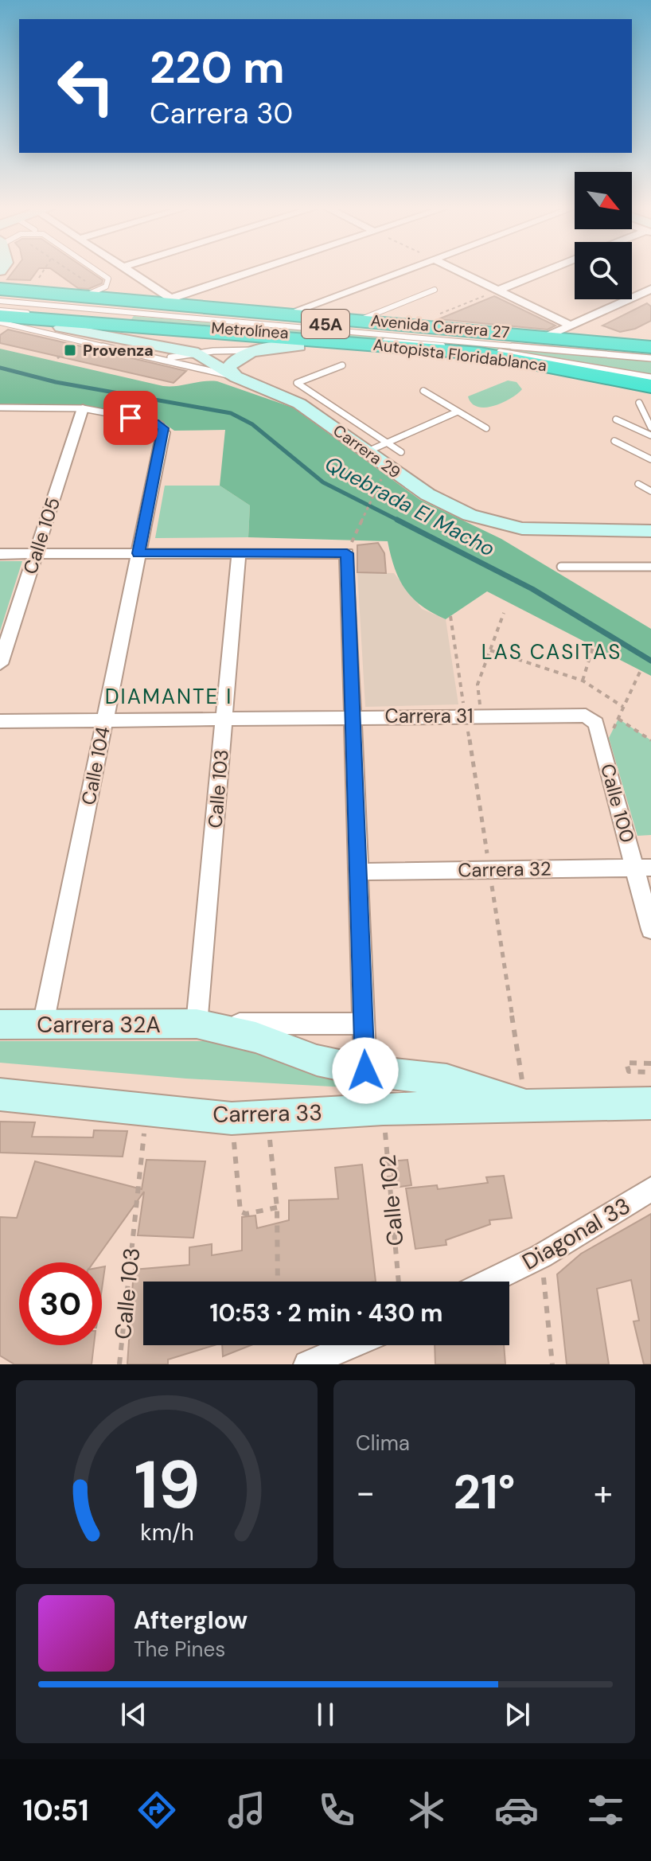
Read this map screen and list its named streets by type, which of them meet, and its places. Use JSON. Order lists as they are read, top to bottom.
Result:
{
  "streets": {
    "highway": ["45A", "Avenida Carrera 27", "Autopista Floridablanca"],
    "street": [
      "Carrera 29",
      "Calle 105",
      "Carrera 31",
      "Calle 104",
      "Calle 103",
      "Calle 100",
      "Carrera 32",
      "Carrera 32A",
      "Carrera 33",
      "Diagonal 33"
    ],
    "lane": ["Metrolínea"],
    "path": ["Calle 102"]
  },
  "crossings": [
    ["Avenida Carrera 27", "Metrolínea"],
    ["Avenida Carrera 27", "Autopista Floridablanca"],
    ["Avenida Carrera 27", "Carrera 29"],
    ["Metrolínea", "Autopista Floridablanca"],
    ["Metrolínea", "Carrera 29"],
    ["Carrera 31", "Calle 104"],
    ["Carrera 31", "Calle 103"],
    ["Carrera 31", "Calle 100"],
    ["Calle 104", "Carrera 32A"],
    ["Calle 103", "Carrera 32A"],
    ["Calle 103", "Carrera 33"],
    ["Calle 100", "Carrera 32"],
    ["Carrera 32A", "Carrera 33"],
    ["Carrera 33", "Calle 102"]
  ],
  "districts": ["LAS CASITAS", "DIAMANTE I"],
  "water": ["Quebrada El Macho"],
  "places": {
    "transit": ["Provenza"]
  },
  "north": "bottom right",
  "page": {
    "turn": ["220 m", "Carrera 30"],
    "limit": "30",
    "trip": "10:53 · 2 min · 430 m",
    "tile": "Clima",
    "heat": ["−", "21°", "+"],
    "song": ["Afterglow", "The Pines"],
    "tabs": "10:51",
    "gauge": ["19", "km/h"]
  }
}
